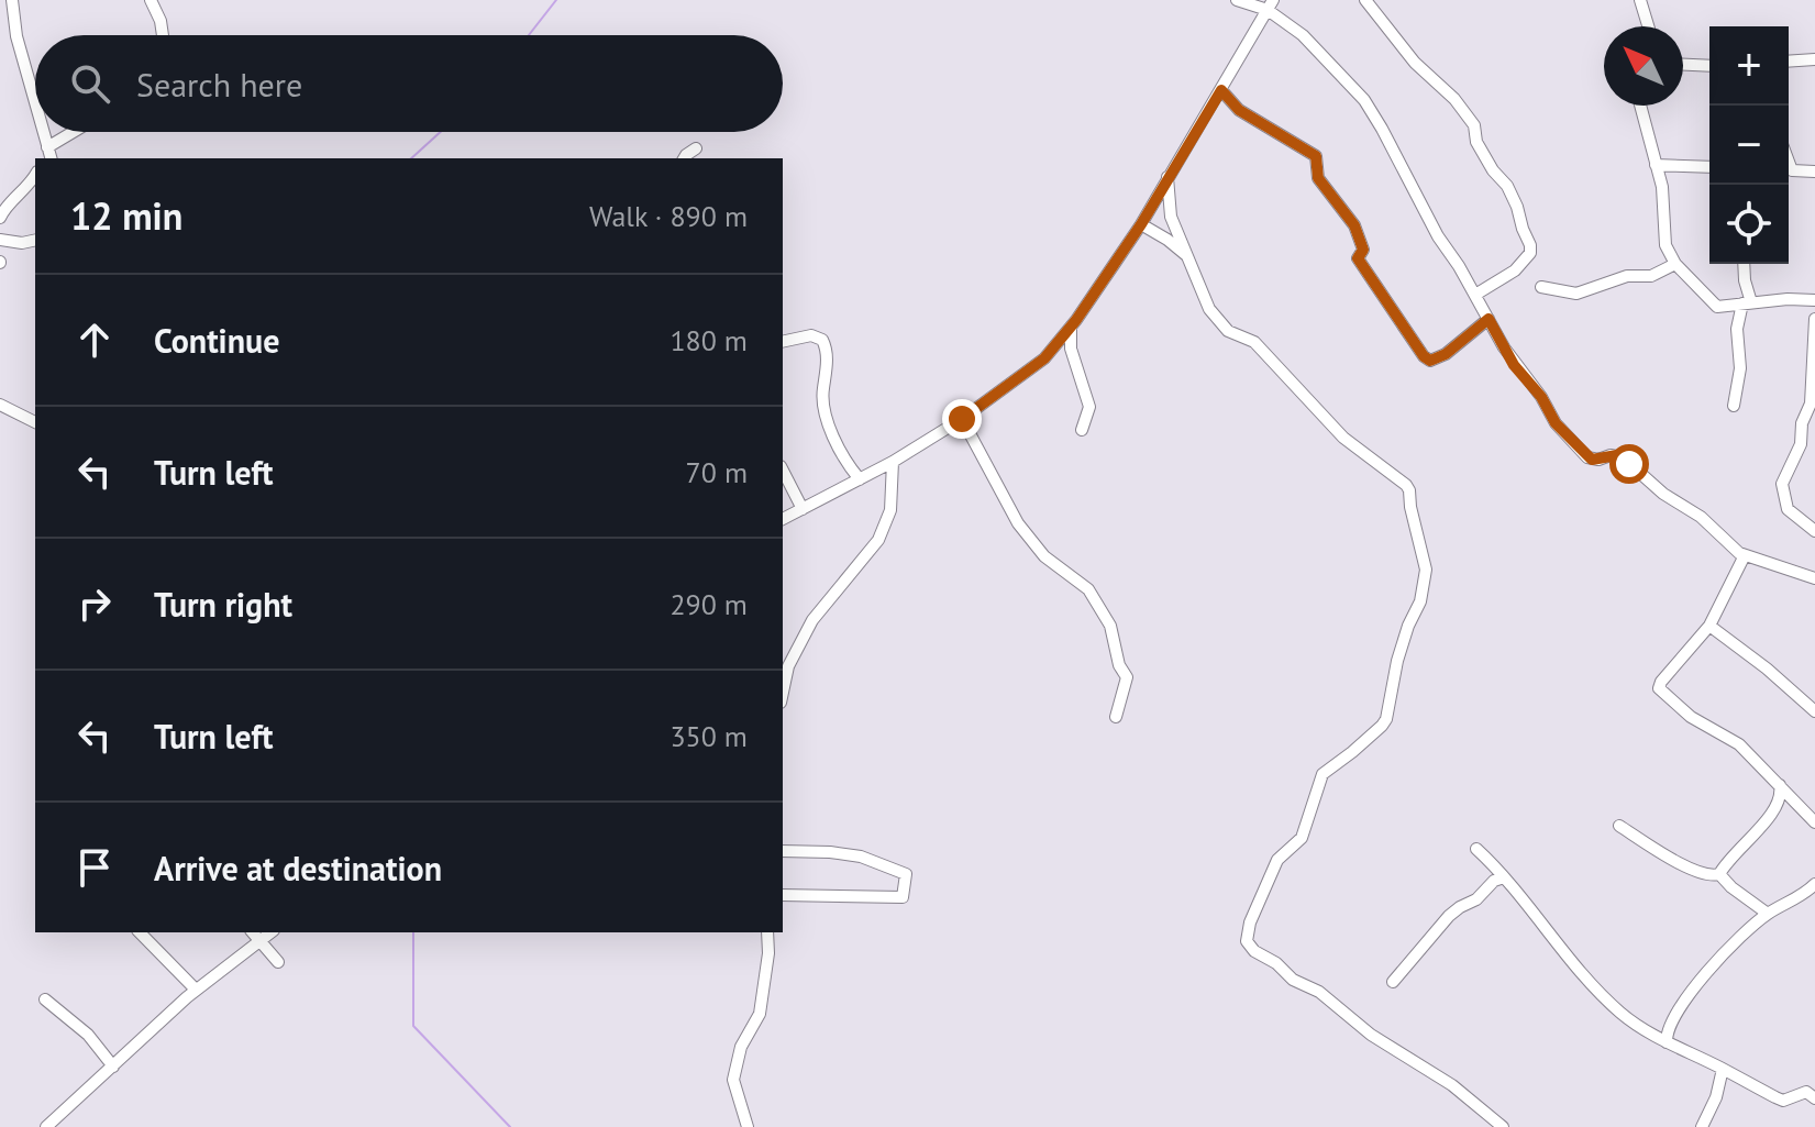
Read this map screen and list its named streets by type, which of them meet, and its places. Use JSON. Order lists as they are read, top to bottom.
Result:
{
  "north": "top left",
  "page": {
    "map_buttons": ["+", "−"],
    "search": "Search here",
    "heading": ["12 min", "Walk · 890 m"],
    "list": [
      ["Continue", "180 m"],
      ["Turn left", "70 m"],
      ["Turn right", "290 m"],
      ["Turn left", "350 m"],
      "Arrive at destination"
    ]
  }
}
